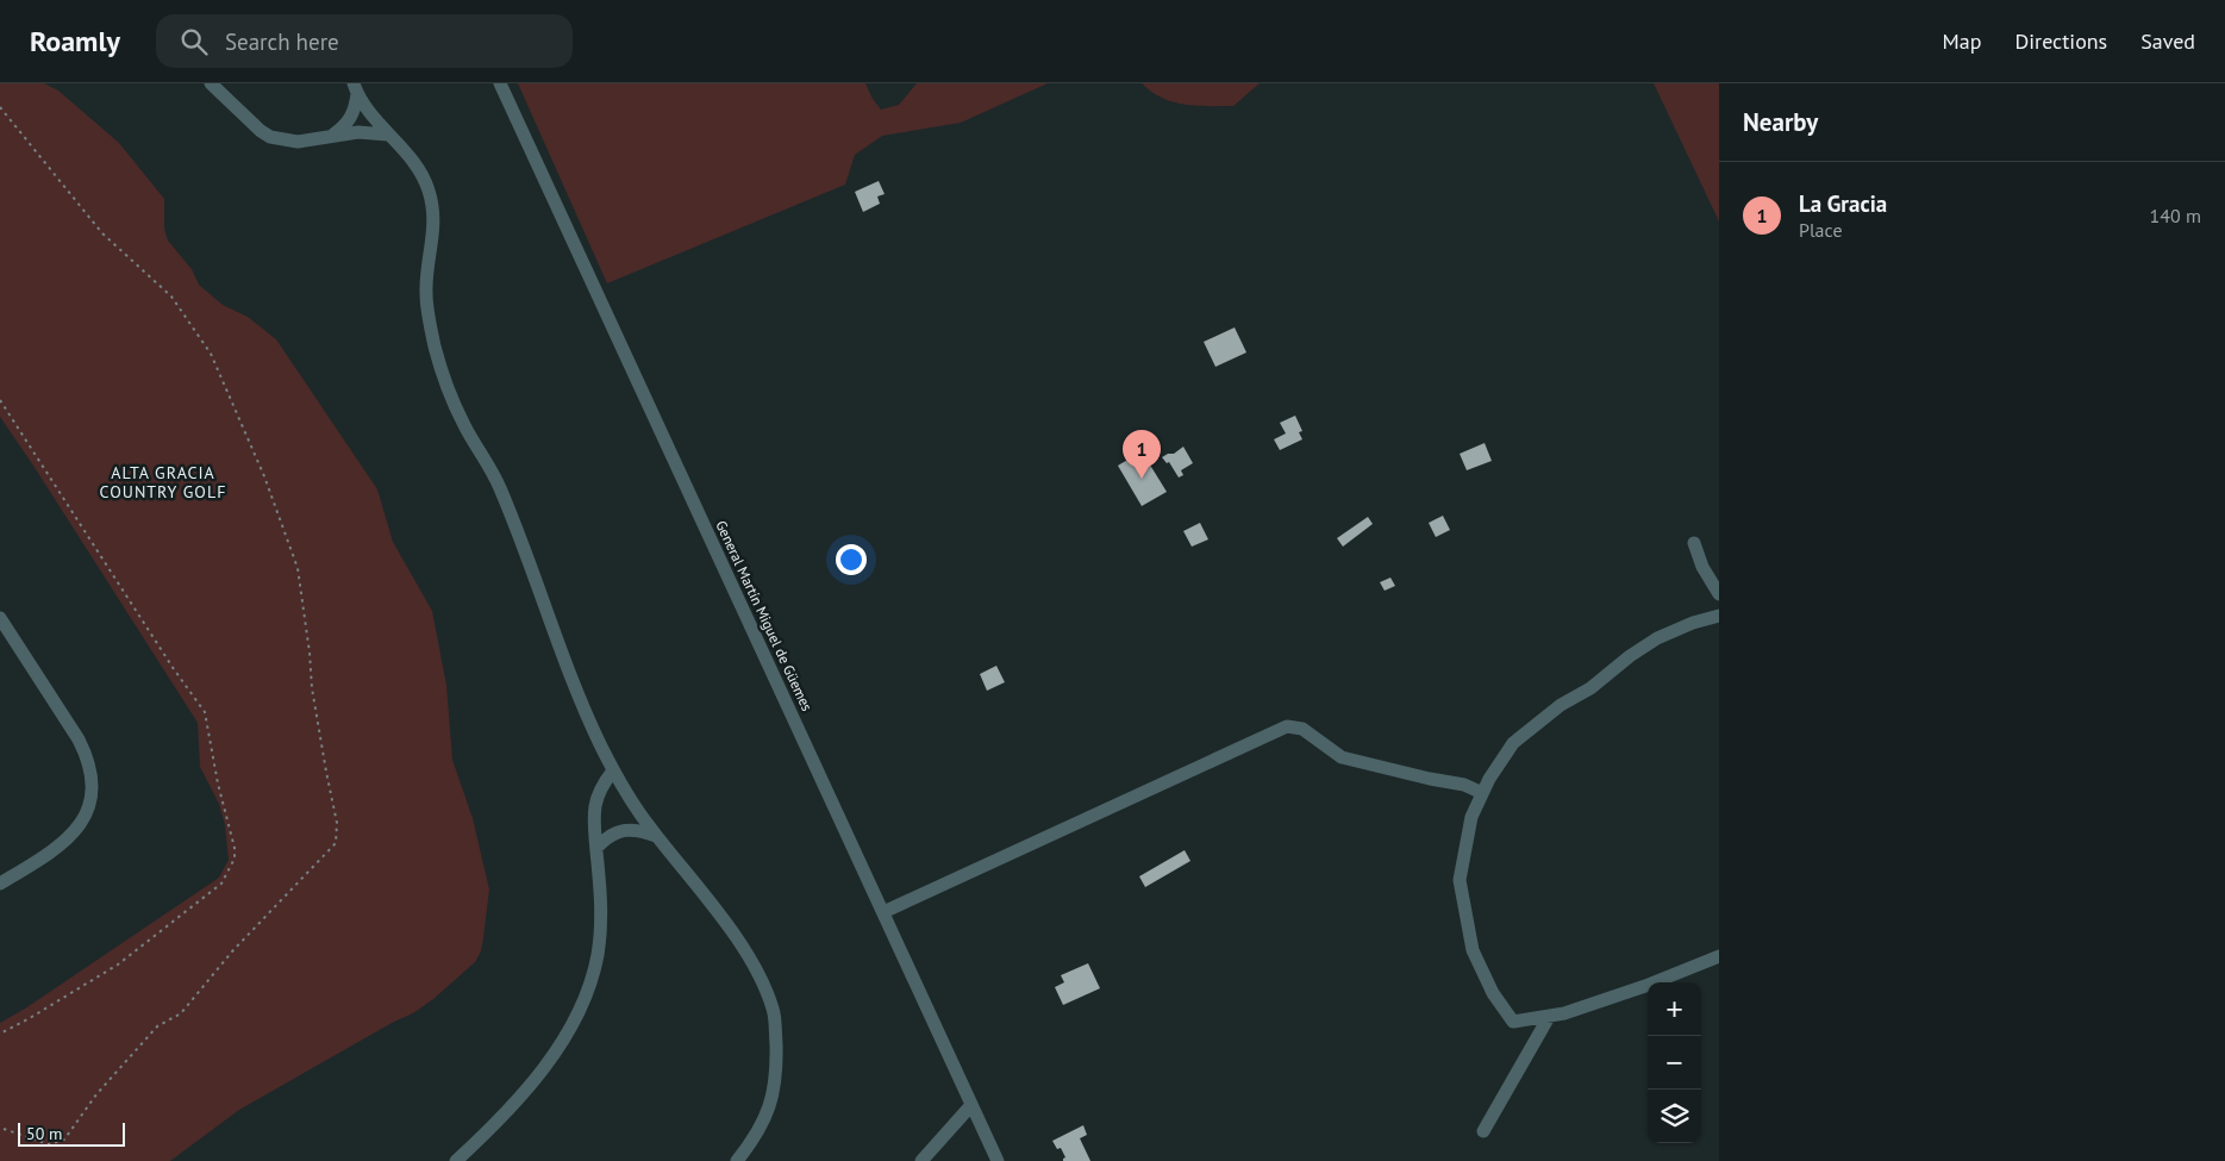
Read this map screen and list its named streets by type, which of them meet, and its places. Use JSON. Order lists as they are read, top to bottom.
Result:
{
  "streets": {
    "street": ["General Martín Miguel de Güemes"]
  },
  "districts": ["ALTA GRACIA COUNTRY GOLF"],
  "scale_bar": "50 m",
  "page": {
    "header": "Roamly",
    "search": "Search here",
    "nav": ["Map", "Directions", "Saved"],
    "heading": "Nearby",
    "list": [
      {
        "mark": "1",
        "name": "La Gracia",
        "note": "Place",
        "value": "140 m"
      }
    ],
    "pins": "1",
    "map_buttons": ["+", "−"],
    "scale": "50 m"
  }
}
